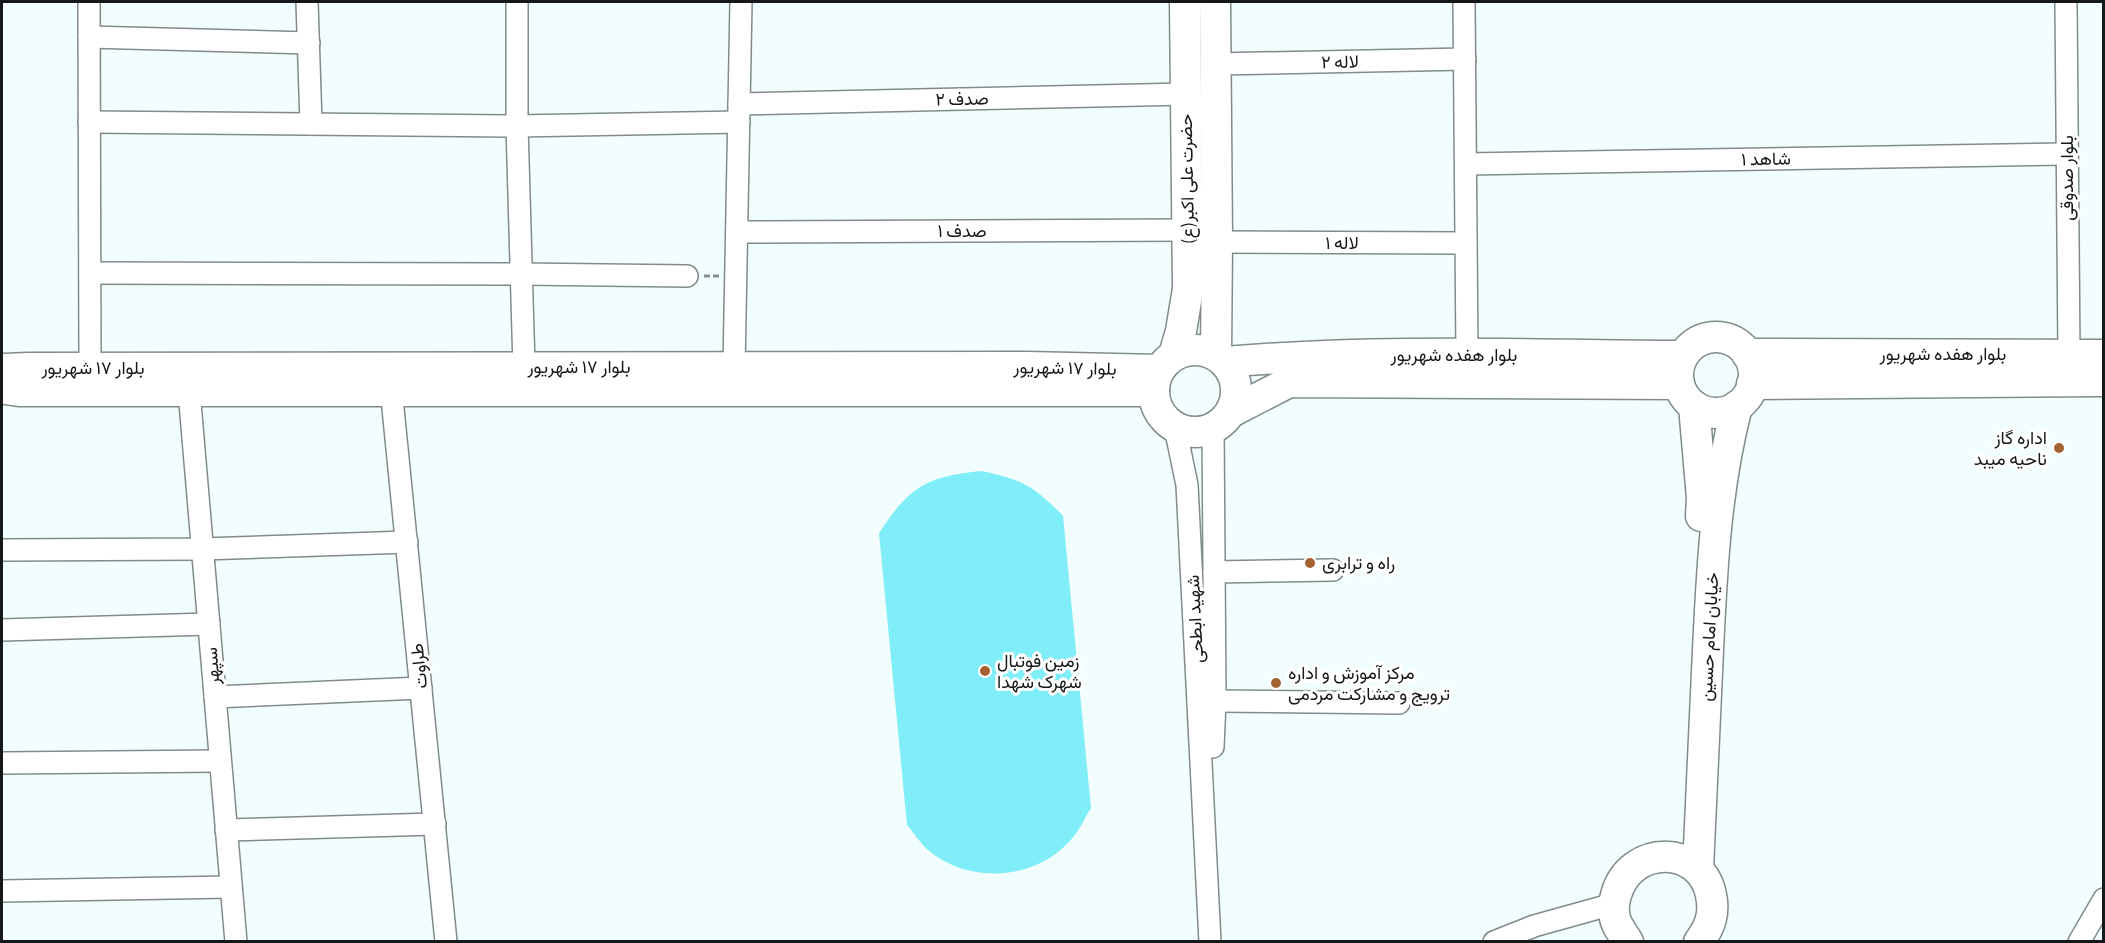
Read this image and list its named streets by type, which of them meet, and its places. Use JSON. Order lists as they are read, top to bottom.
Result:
{
  "streets": {
    "street": [
      "لاله ۲",
      "صدف ۲",
      "شاهد ۱",
      "بلوار صدوقی",
      "حضرت علی اکبر(ع)",
      "صدف ۱",
      "لاله ۱",
      "بلوار هفده شهریور",
      "بلوار ۱۷ شهریور",
      "شهید ابطحی",
      "خیابان امام حسین",
      "سپهر",
      "طراوت"
    ]
  },
  "crossings": [
    ["لاله ۲", "حضرت علی اکبر(ع)"],
    ["صدف ۲", "حضرت علی اکبر(ع)"],
    ["شاهد ۱", "بلوار صدوقی"],
    ["بلوار صدوقی", "بلوار هفده شهریور"],
    ["حضرت علی اکبر(ع)", "صدف ۱"],
    ["حضرت علی اکبر(ع)", "لاله ۱"],
    ["حضرت علی اکبر(ع)", "بلوار هفده شهریور"],
    ["حضرت علی اکبر(ع)", "بلوار ۱۷ شهریور"],
    ["حضرت علی اکبر(ع)", "شهید ابطحی"],
    ["بلوار هفده شهریور", "بلوار ۱۷ شهریور"],
    ["بلوار هفده شهریور", "شهید ابطحی"],
    ["بلوار هفده شهریور", "خیابان امام حسین"],
    ["بلوار ۱۷ شهریور", "شهید ابطحی"],
    ["بلوار ۱۷ شهریور", "سپهر"],
    ["بلوار ۱۷ شهریور", "طراوت"]
  ],
  "places": [
    "اداره گاز ناحیه میبد",
    "راه و ترابری",
    "زمین فوتبال شهرک شهدا",
    "مرکز آموزش و اداره ترویج و مشارکت مردمی"
  ]
}
